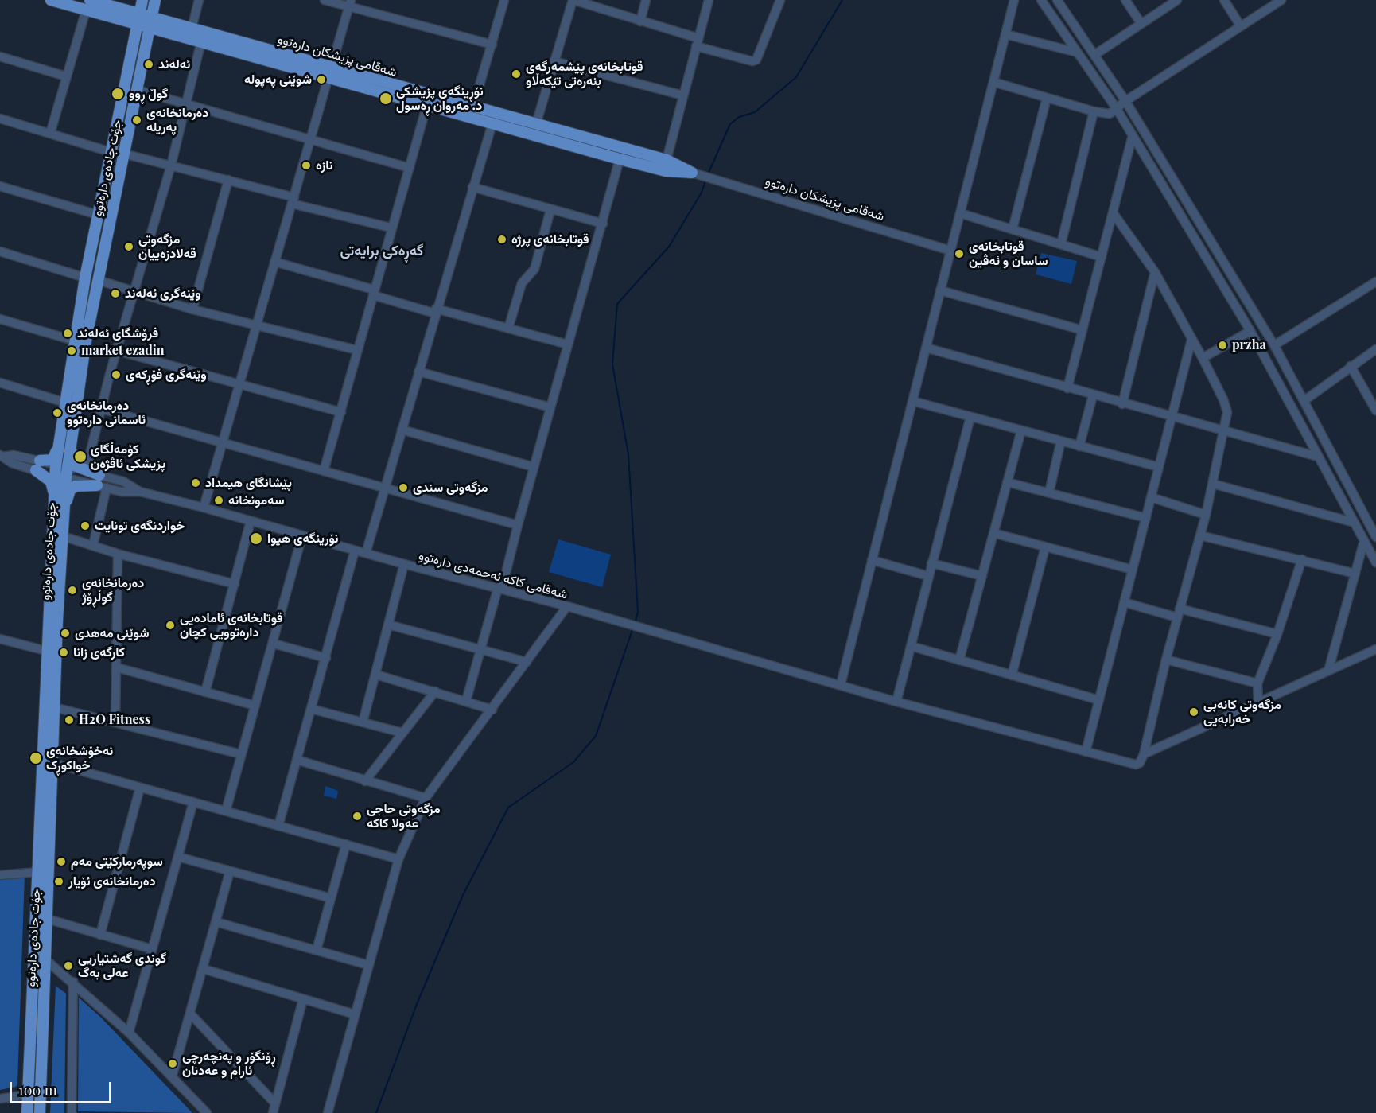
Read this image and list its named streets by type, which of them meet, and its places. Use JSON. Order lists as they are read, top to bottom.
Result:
{
  "streets": {
    "main road": ["شەقامی پزیشکان دارەتوو", "جۆت جادەی دارەتوو"],
    "street": ["شەقامی کاکە ئەحمەدی دارەتوو"]
  },
  "crossings": [
    ["شەقامی پزیشکان دارەتوو", "جۆت جادەی دارەتوو"],
    ["جۆت جادەی دارەتوو", "شەقامی کاکە ئەحمەدی دارەتوو"]
  ],
  "districts": ["گەڕەکی برایەتی"],
  "places": [
    "ئەلەند",
    "قوتابخانەی پێشمەرگەی بنەرەتی تێکەڵاو",
    "شوێنی پەپولە",
    "گوڵ ڕوو",
    "نۆڕینگەی پزیشکی د. مەروان ڕەسول",
    "دەرمانخانەی پەریلە",
    "نازە",
    "قوتابخانەی پرژە",
    "مزگەوتی قەلادزەییان",
    "قوتابخانەی ساسان و ئەڤین",
    "وێنەگری ئەلەند",
    "فرۆشگای ئەلەند",
    "przha",
    "market ezadin",
    "وێنەگری فۆڕکەی",
    "دەرمانخانەی ئاسمانی دارەتوو",
    "کۆمەڵگای پزیشکی ئاڤژەن",
    "پێشانگای هیمداد",
    "مزگەوتی سندی",
    "سەمونخانە",
    "خواردنگەی تونایت",
    "نۆرینگەی هیوا",
    "دەرمانخانەی گوڵڕۆژ",
    "قوتابخانەی ئامادەیی دارەتوویی کچان",
    "شوێنی مەهدی",
    "کارگەی زانا",
    "مزگەوتی کانەبی خەرابەیی",
    "H2O Fitness",
    "نەخۆشخانەی خواکوڕک",
    "مزگەوتی حاجی عەولا کاکە",
    "سوپەرمارکێتی مەم",
    "دەرمانخانەی ئۆیار",
    "گوندی گەشتیاریی عەلی بەگ",
    "ڕۆنگۆڕ و پەنچەرچی ئارام و عەدنان"
  ],
  "scale_bar": "100 m"
}
